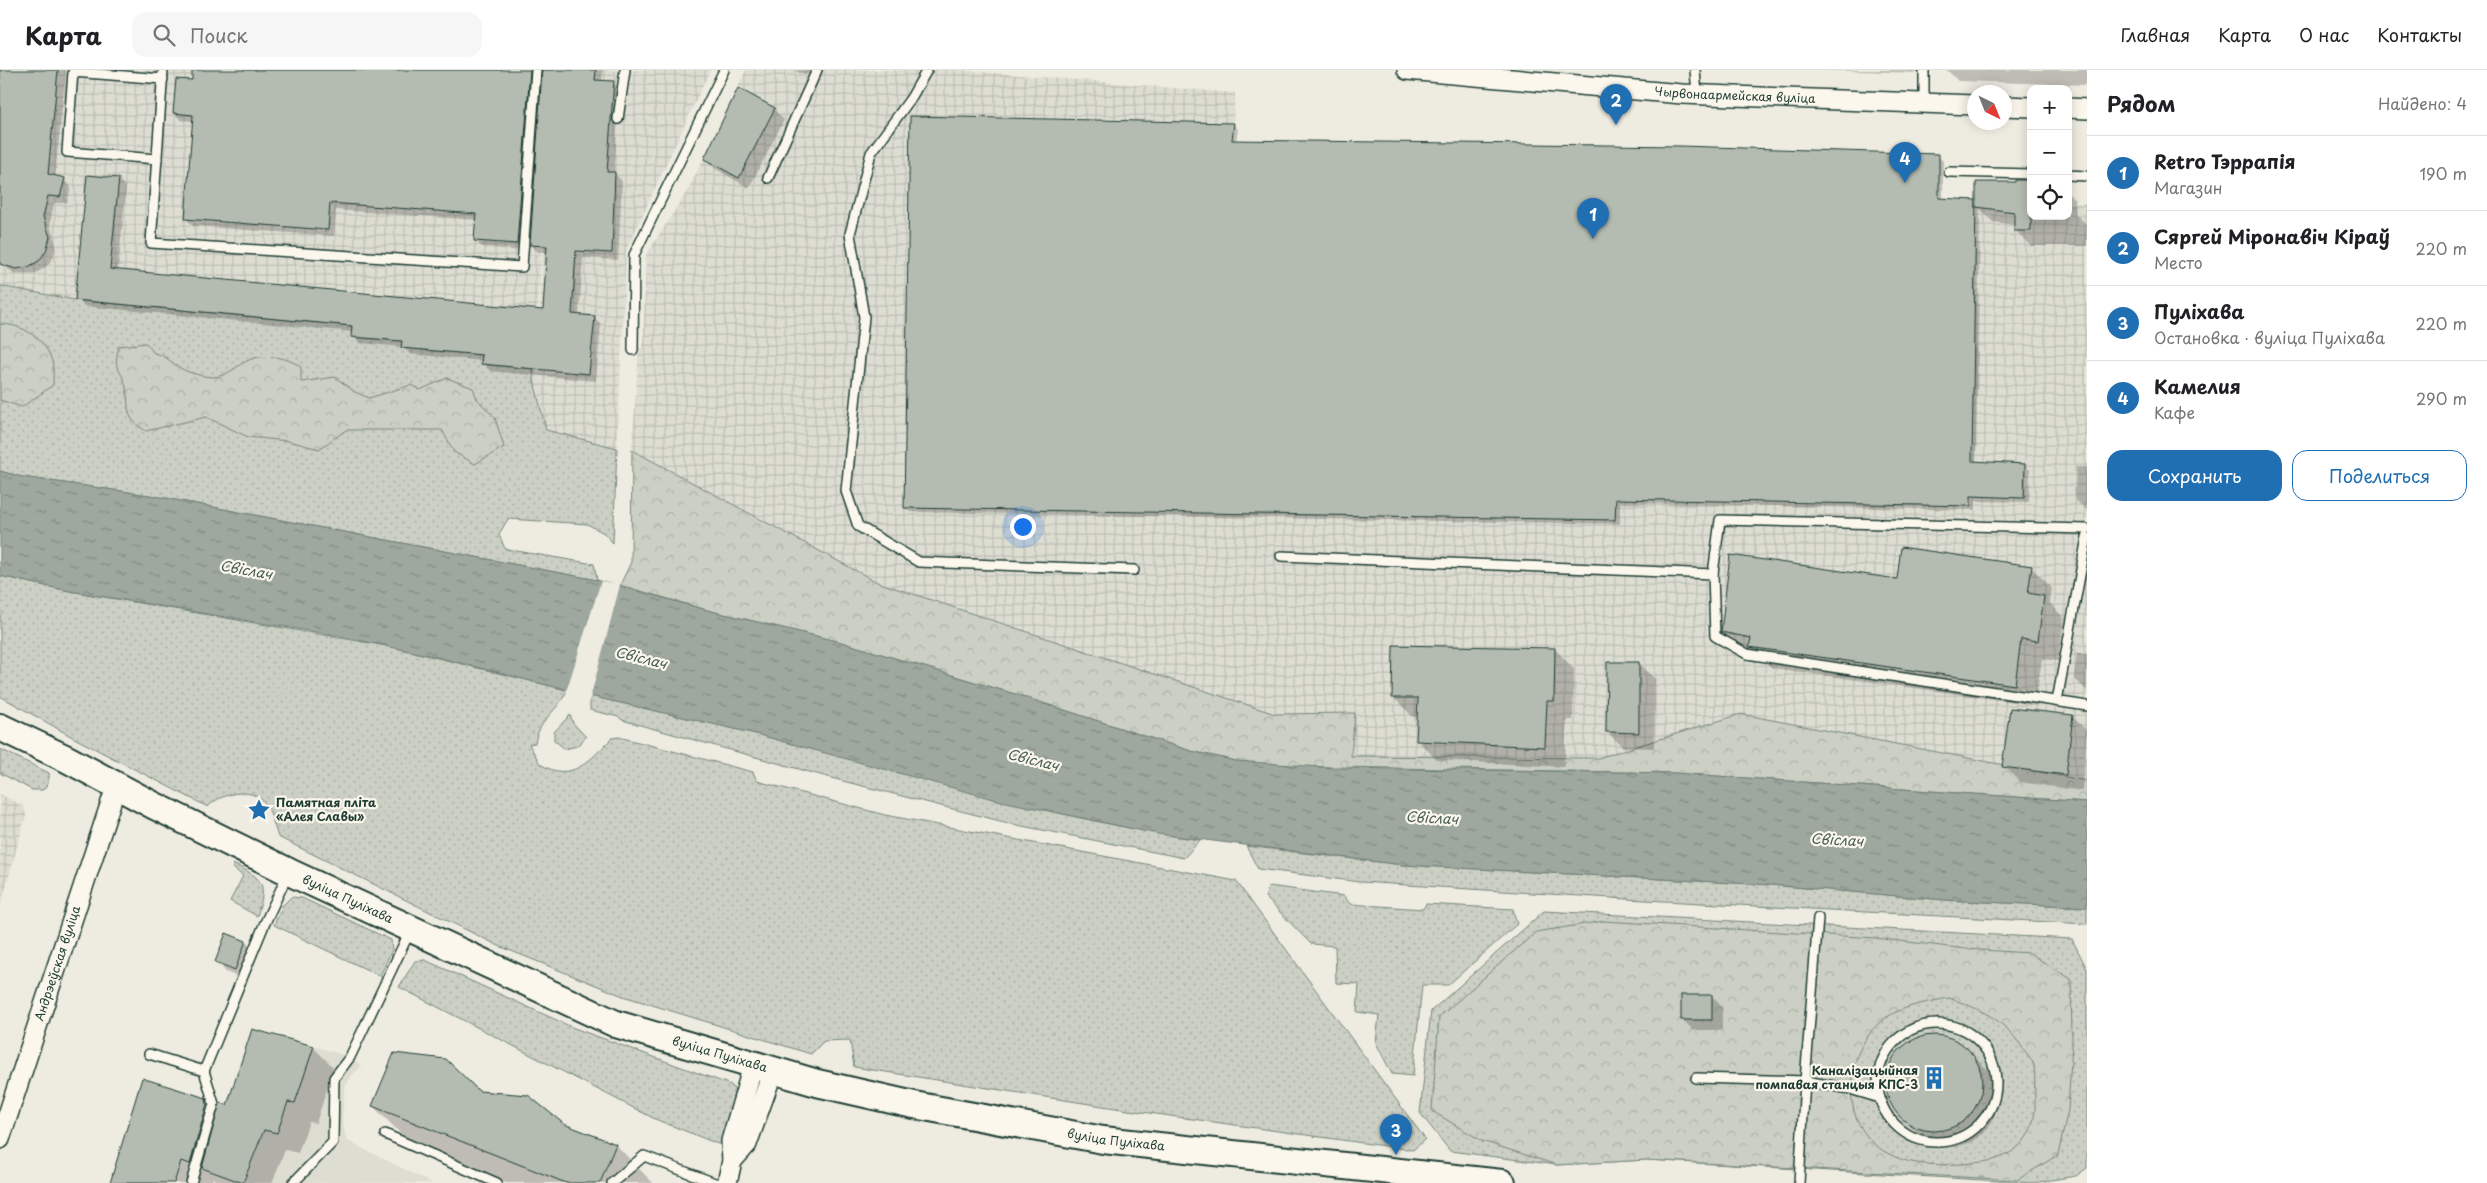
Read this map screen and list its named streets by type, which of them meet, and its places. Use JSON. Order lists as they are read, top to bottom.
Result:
{
  "streets": {
    "street": ["Чырвонаармейская вуліца", "вуліца Пуліхава", "Андрэеўская вуліца"]
  },
  "crossings": [
    ["вуліца Пуліхава", "Андрэеўская вуліца"]
  ],
  "water": ["Свіслач"],
  "places": {
    "place": ["Памятная пліта «Алея Славы»"],
    "building": ["Каналізацыйная помпавая станцыя КПС-3"]
  },
  "north": "bottom right",
  "page": {
    "header": "Карта",
    "search": "Поиск",
    "nav": [
      "Главная",
      "Карта",
      "О нас",
      "Контакты"
    ],
    "heading": ["Рядом", "Найдено: 4"],
    "pins": [
      "2",
      "4",
      "1",
      "3"
    ],
    "map_buttons": ["+", "−"],
    "list": [
      {
        "mark": "1",
        "name": "Retro Тэррапія",
        "note": "Магазин",
        "value": "190 m"
      },
      {
        "mark": "2",
        "name": "Сяргей Міронавіч Кіраў",
        "note": "Место",
        "value": "220 m"
      },
      {
        "mark": "3",
        "name": "Пуліхава",
        "note": "Остановка · вуліца Пуліхава",
        "value": "220 m"
      },
      {
        "mark": "4",
        "name": "Камелия",
        "note": "Кафе",
        "value": "290 m"
      }
    ],
    "buttons": ["Сохранить", "Поделиться"]
  }
}
